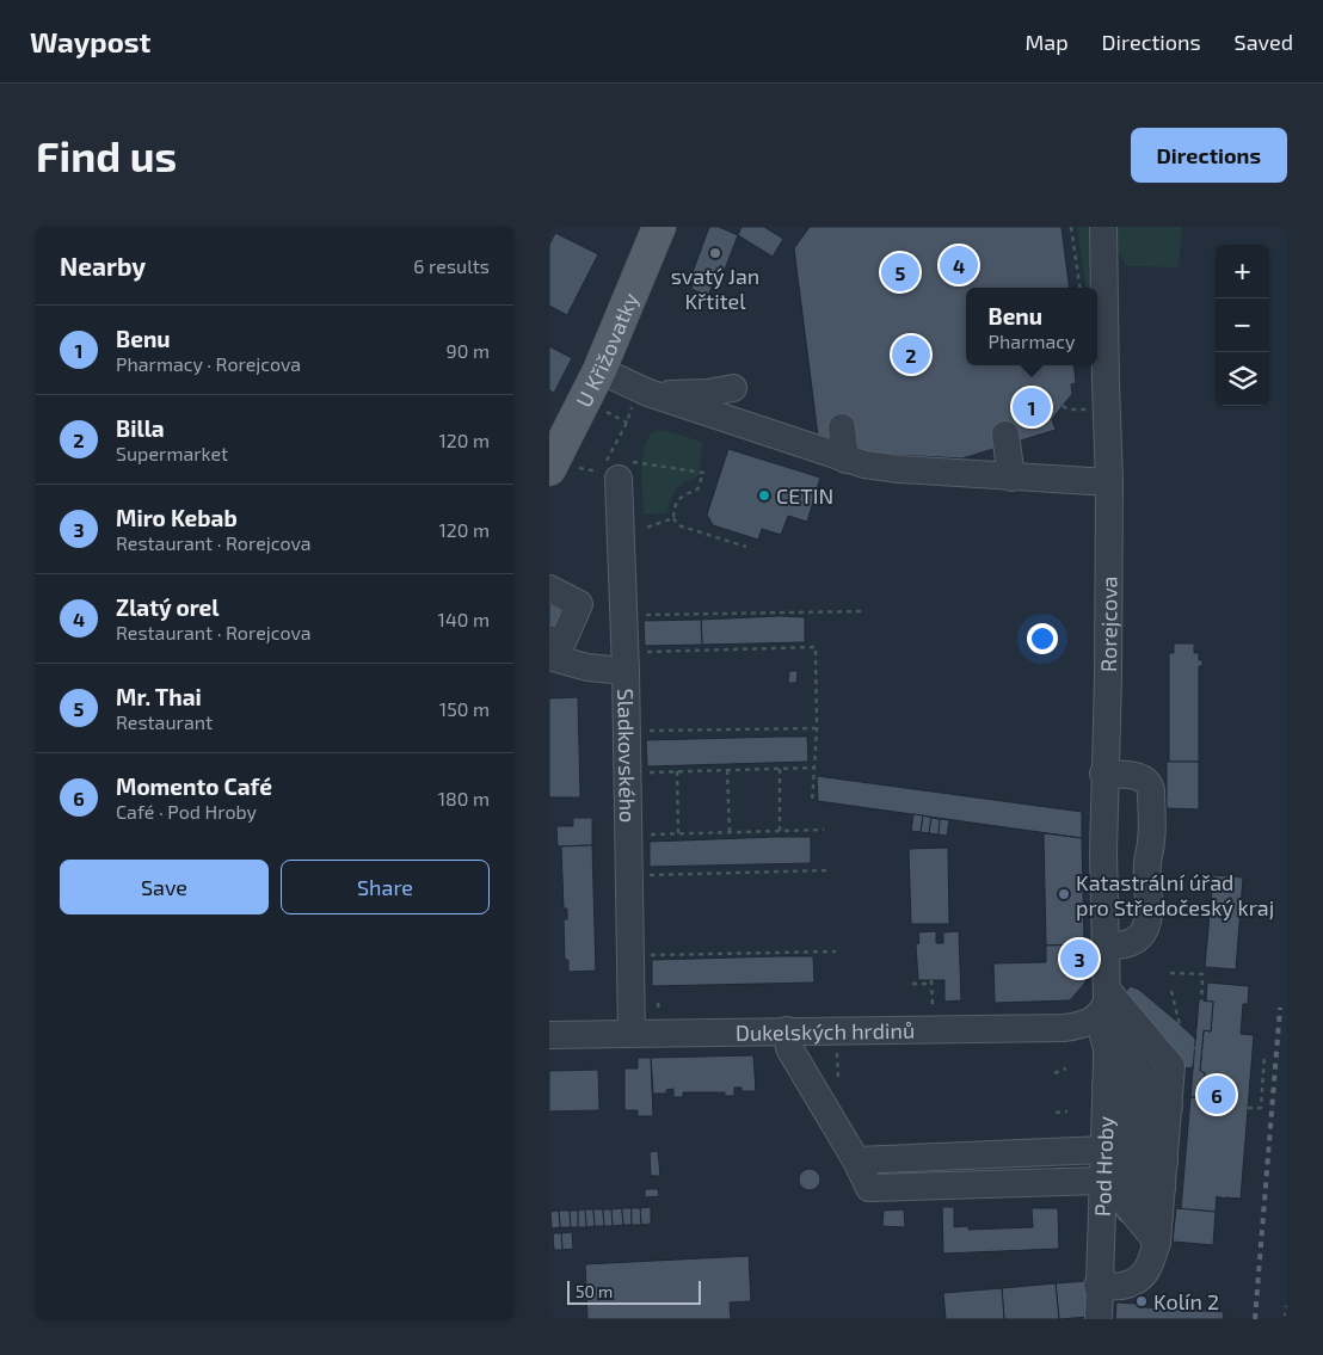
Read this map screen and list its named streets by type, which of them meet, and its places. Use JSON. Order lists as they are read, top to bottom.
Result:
{
  "streets": {
    "main road": ["U Křižovatky"],
    "street": [
      "Rorejcova",
      "Sladkovského",
      "Dukelských hrdinů",
      "Pod Hroby"
    ]
  },
  "crossings": [
    ["Rorejcova", "Dukelských hrdinů"],
    ["Rorejcova", "Pod Hroby"],
    ["Sladkovského", "Dukelských hrdinů"],
    ["Dukelských hrdinů", "Pod Hroby"]
  ],
  "places": [
    "svatý Jan Křtitel",
    "CETIN",
    "Katastrální úřad pro Středočeský kraj",
    "Kolín 2"
  ],
  "scale_bar": "50 m",
  "page": {
    "header": "Waypost",
    "nav": ["Map", "Directions", "Saved"],
    "buttons": [
      "Directions",
      ["Save", "Share"]
    ],
    "title": "Find us",
    "heading": ["Nearby", "6 results"],
    "pins": [
      "4",
      "5",
      "2",
      "1",
      "3",
      "6"
    ],
    "map_buttons": ["+", "−"],
    "popup": ["Benu", "Pharmacy"],
    "list": [
      {
        "mark": "1",
        "name": "Benu",
        "note": "Pharmacy · Rorejcova",
        "value": "90 m"
      },
      {
        "mark": "2",
        "name": "Billa",
        "note": "Supermarket",
        "value": "120 m"
      },
      {
        "mark": "3",
        "name": "Miro Kebab",
        "note": "Restaurant · Rorejcova",
        "value": "120 m"
      },
      {
        "mark": "4",
        "name": "Zlatý orel",
        "note": "Restaurant · Rorejcova",
        "value": "140 m"
      },
      {
        "mark": "5",
        "name": "Mr. Thai",
        "note": "Restaurant",
        "value": "150 m"
      },
      {
        "mark": "6",
        "name": "Momento Café",
        "note": "Café · Pod Hroby",
        "value": "180 m"
      }
    ],
    "scale": "50 m"
  }
}
